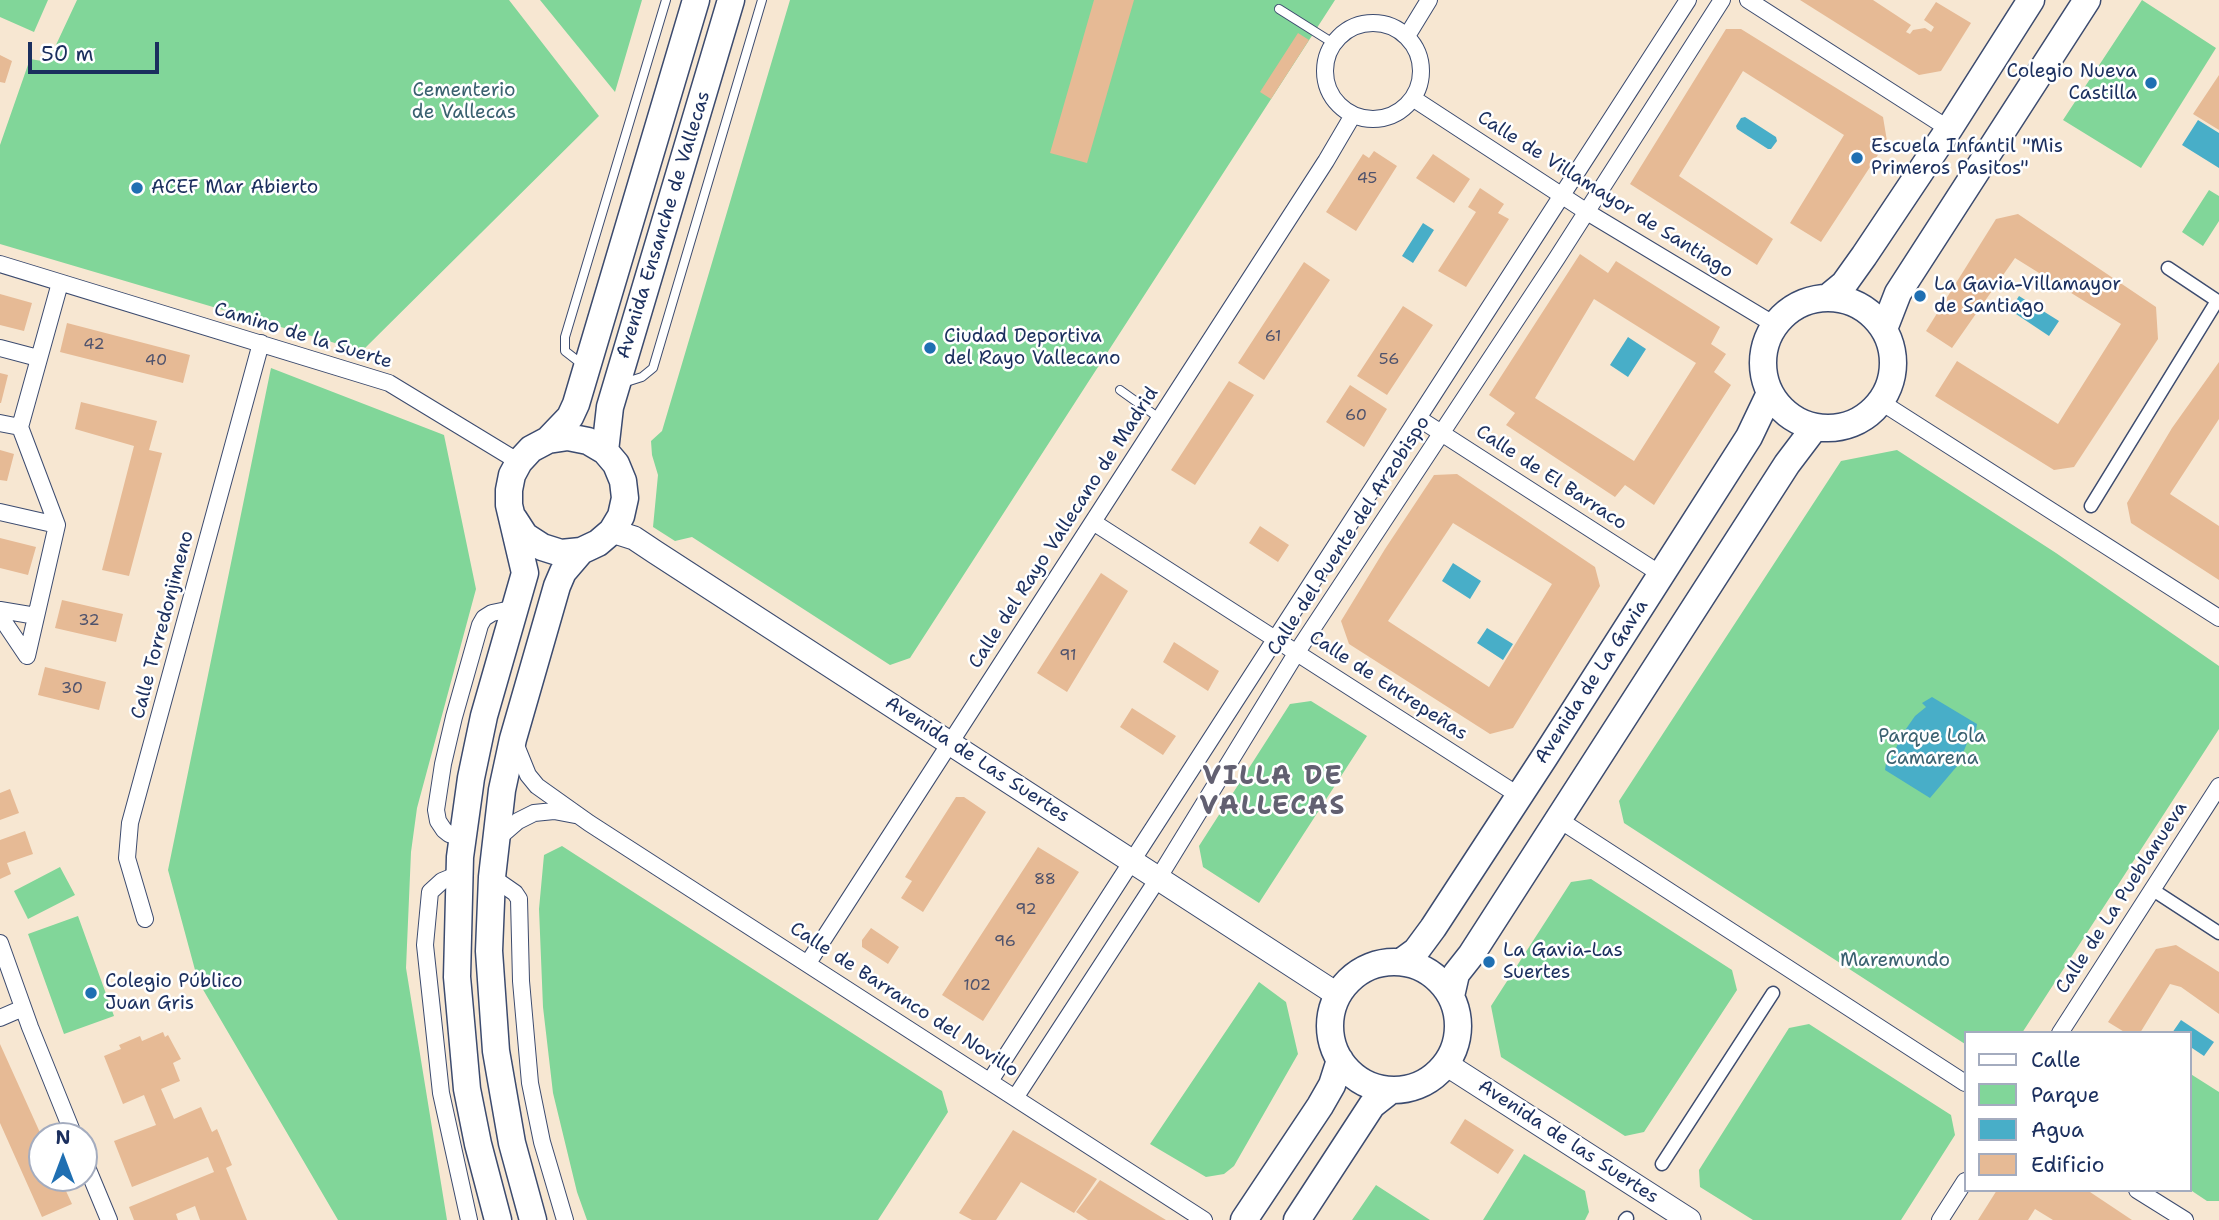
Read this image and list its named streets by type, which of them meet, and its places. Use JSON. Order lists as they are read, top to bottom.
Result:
{
  "streets": {
    "main road": [
      "Avenida Ensanche de Vallecas",
      "Avenida de La Gavia",
      "Avenida de Las Suertes",
      "Avenida de las Suertes"
    ],
    "street": [
      "Calle de Villamayor de Santiago",
      "Camino de la Suerte",
      "Calle de El Barraco",
      "Calle del Rayo Vallecano de Madrid",
      "Calle del Puente del Arzobispo",
      "Calle Torredonjimeno",
      "Calle de Entrepeñas",
      "Calle de La Pueblanueva",
      "Calle de Barranco del Novillo"
    ]
  },
  "crossings": [
    ["Calle de Villamayor de Santiago", "Calle del Rayo Vallecano de Madrid"],
    ["Calle de Villamayor de Santiago", "Calle del Puente del Arzobispo"],
    ["Calle de Villamayor de Santiago", "Avenida de La Gavia"],
    ["Avenida Ensanche de Vallecas", "Camino de la Suerte"],
    ["Avenida Ensanche de Vallecas", "Avenida de Las Suertes"],
    ["Camino de la Suerte", "Calle Torredonjimeno"],
    ["Camino de la Suerte", "Avenida de Las Suertes"],
    ["Calle de El Barraco", "Calle del Puente del Arzobispo"],
    ["Calle de El Barraco", "Avenida de La Gavia"],
    ["Calle del Rayo Vallecano de Madrid", "Calle de Entrepeñas"],
    ["Calle del Rayo Vallecano de Madrid", "Avenida de Las Suertes"],
    ["Calle del Rayo Vallecano de Madrid", "Calle de Barranco del Novillo"],
    ["Calle del Puente del Arzobispo", "Calle de Entrepeñas"],
    ["Calle del Puente del Arzobispo", "Avenida de Las Suertes"],
    ["Calle del Puente del Arzobispo", "Calle de Barranco del Novillo"],
    ["Avenida de La Gavia", "Calle de Entrepeñas"],
    ["Avenida de La Gavia", "Avenida de Las Suertes"],
    ["Avenida de La Gavia", "Avenida de las Suertes"],
    ["Avenida de Las Suertes", "Avenida de las Suertes"]
  ],
  "districts": ["VILLA DE VALLECAS"],
  "parks": ["Cementerio de Vallecas", "Parque Lola Camarena", "Maremundo"],
  "places": [
    "Colegio Nueva Castilla",
    "Escuela Infantil \"Mis Primeros Pasitos\"",
    "ACEF Mar Abierto",
    "La Gavia-Villamayor de Santiago",
    "Ciudad Deportiva del Rayo Vallecano",
    "La Gavia-Las Suertes",
    "Colegio Público Juan Gris"
  ],
  "house_numbers": [
    "45",
    "61",
    "42",
    "56",
    "40",
    "60",
    "32",
    "91",
    "30",
    "88",
    "92",
    "96",
    "102"
  ],
  "legend": [
    "Calle",
    "Parque",
    "Agua",
    "Edificio"
  ],
  "scale_bar": "50 m",
  "north": "top"
}
